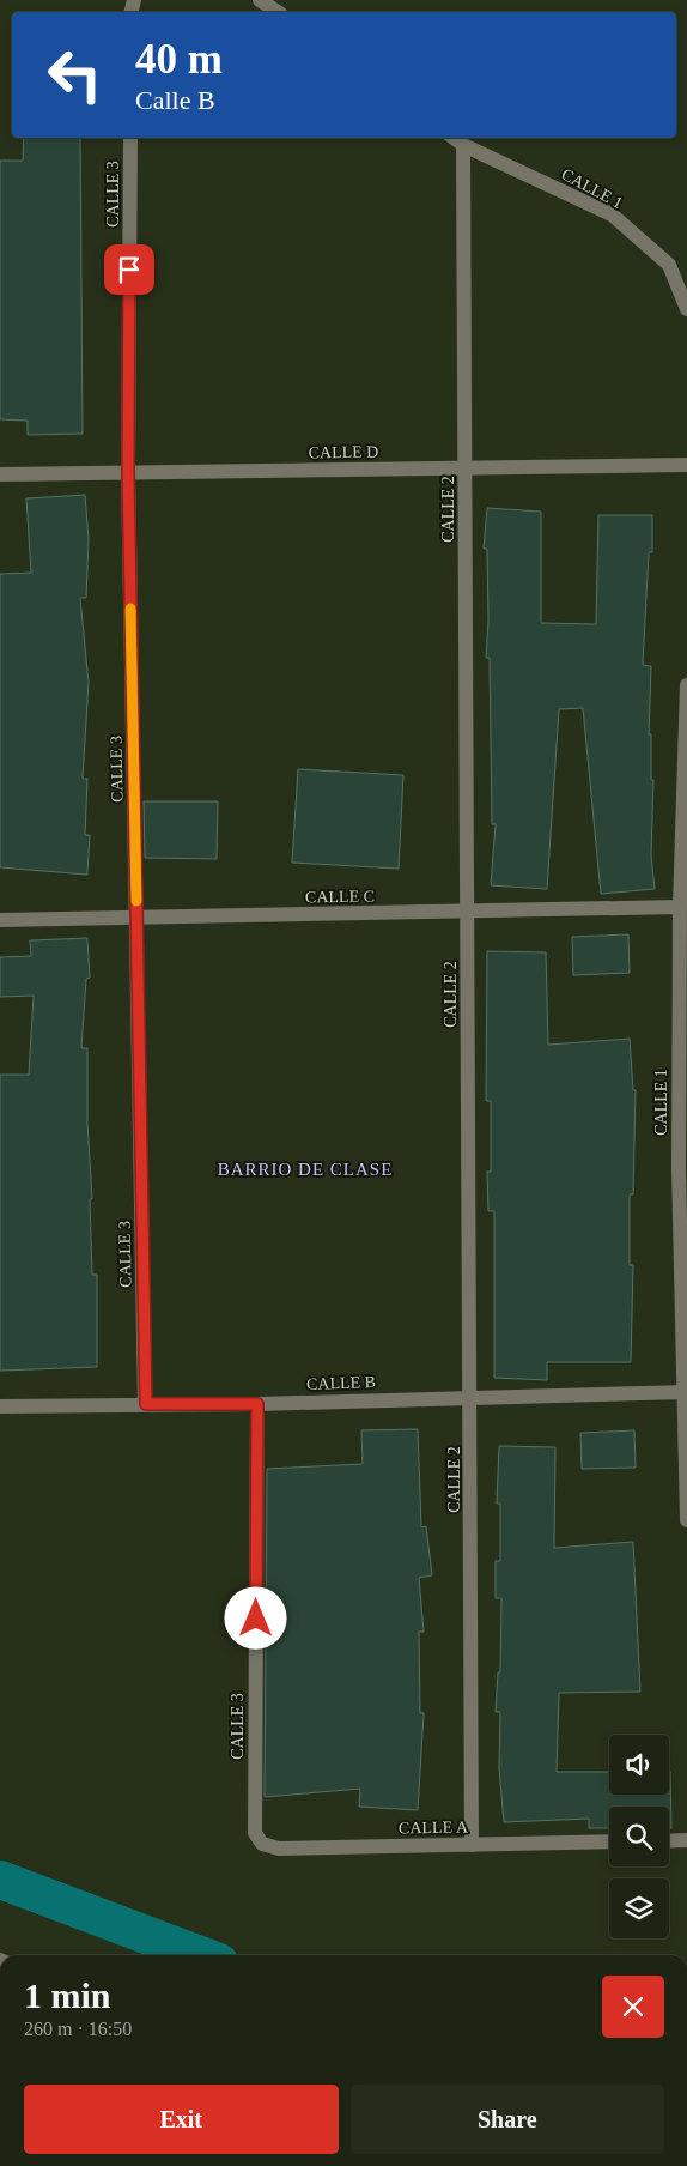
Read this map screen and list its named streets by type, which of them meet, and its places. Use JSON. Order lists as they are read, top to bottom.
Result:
{
  "streets": {
    "street": [
      "CALLE 1",
      "CALLE 3",
      "CALLE D",
      "CALLE 2",
      "CALLE C",
      "CALLE B",
      "CALLE A"
    ]
  },
  "crossings": [
    ["CALLE 1", "CALLE 2"],
    ["CALLE 1", "CALLE C"],
    ["CALLE 1", "CALLE B"],
    ["CALLE 3", "CALLE D"],
    ["CALLE 3", "CALLE C"],
    ["CALLE 3", "CALLE B"],
    ["CALLE 3", "CALLE A"],
    ["CALLE D", "CALLE 2"],
    ["CALLE 2", "CALLE C"],
    ["CALLE 2", "CALLE B"],
    ["CALLE 2", "CALLE A"]
  ],
  "districts": ["BARRIO DE CLASE"],
  "page": {
    "turn": ["40 m", "Calle B"],
    "heading": ["1 min", "260 m · 16:50"],
    "buttons": ["Exit", "Share"]
  }
}
